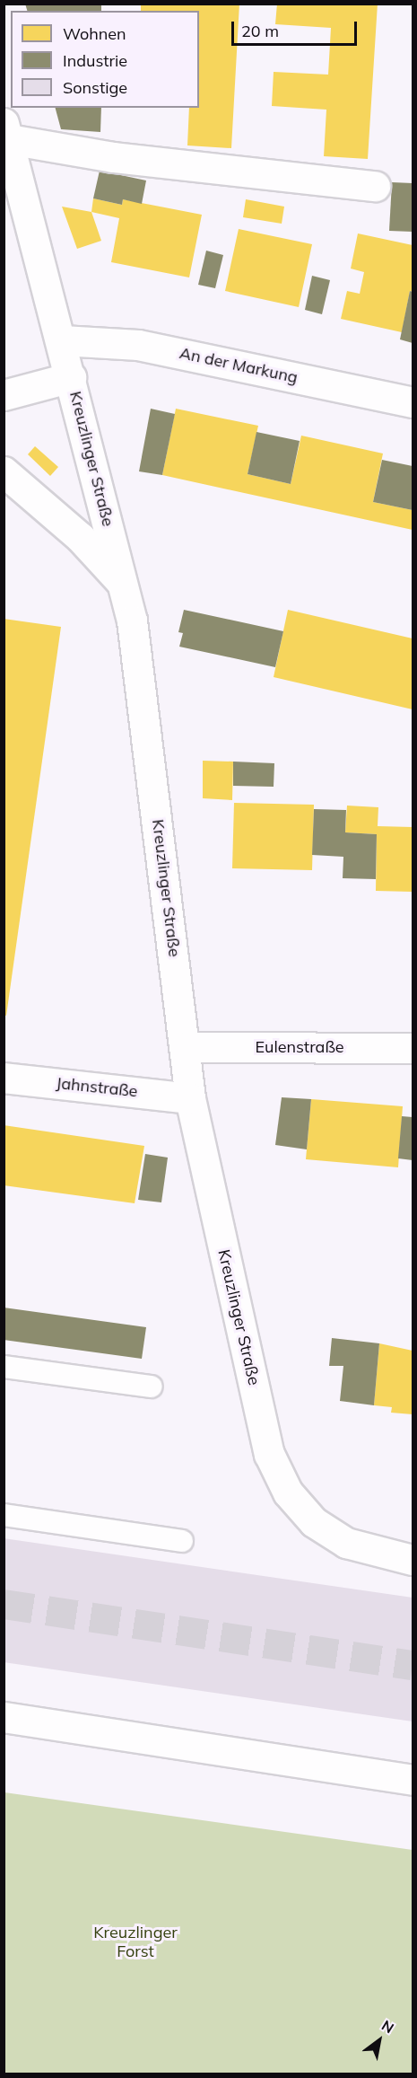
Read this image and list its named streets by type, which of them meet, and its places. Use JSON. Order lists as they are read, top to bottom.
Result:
{
  "streets": {
    "main road": [
      "An der Markung",
      "Kreuzlinger Straße",
      "Eulenstraße",
      "Jahnstraße"
    ]
  },
  "crossings": [
    ["An der Markung", "Kreuzlinger Straße"],
    ["Kreuzlinger Straße", "Eulenstraße"],
    ["Kreuzlinger Straße", "Jahnstraße"]
  ],
  "parks": ["Kreuzlinger Forst"],
  "legend": ["Wohnen", "Industrie", "Sonstige"],
  "scale_bar": "20 m",
  "north": "top right"
}
